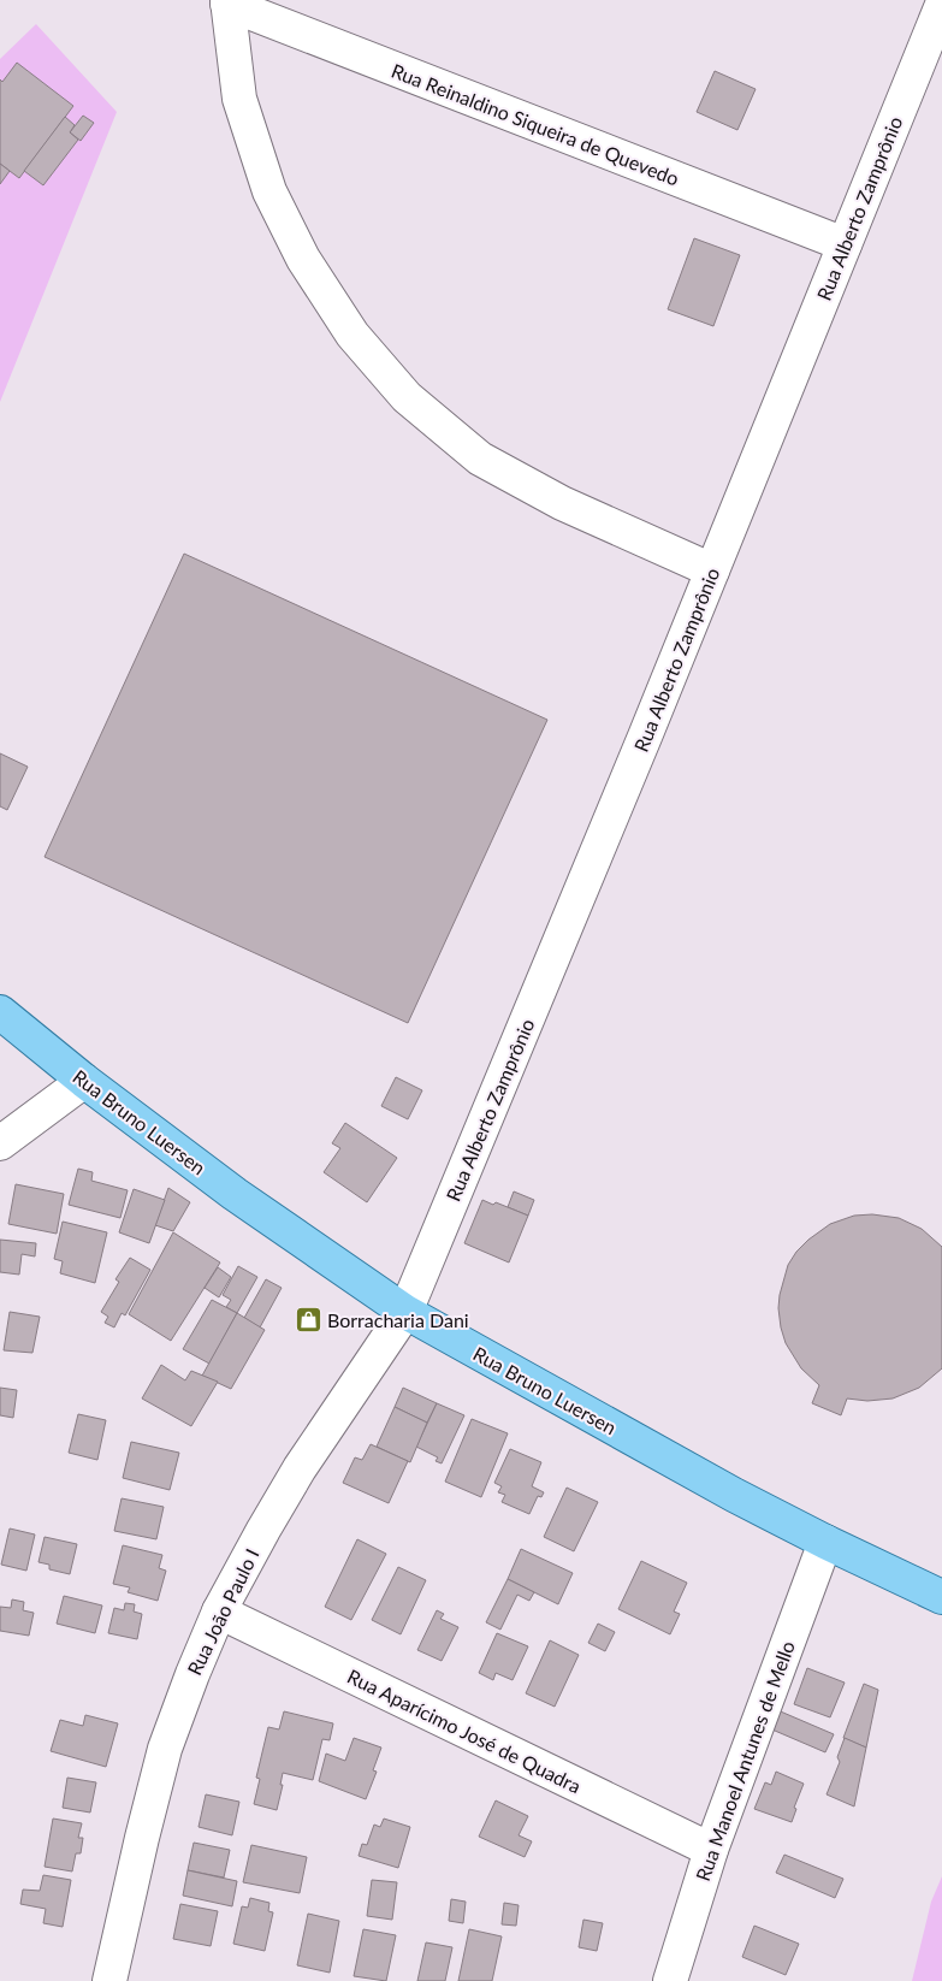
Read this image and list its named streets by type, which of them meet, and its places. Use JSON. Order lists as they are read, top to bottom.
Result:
{
  "streets": {
    "main road": ["Rua Bruno Luersen"],
    "street": [
      "Rua Reinaldino Siqueira de Quevedo",
      "Rua Alberto Zamprônio",
      "Rua João Paulo I",
      "Rua Aparícimo José de Quadra",
      "Rua Manoel Antunes de Mello"
    ]
  },
  "crossings": [
    ["Rua Reinaldino Siqueira de Quevedo", "Rua Alberto Zamprônio"],
    ["Rua Alberto Zamprônio", "Rua Bruno Luersen"],
    ["Rua Alberto Zamprônio", "Rua João Paulo I"],
    ["Rua Bruno Luersen", "Rua João Paulo I"],
    ["Rua Bruno Luersen", "Rua Manoel Antunes de Mello"],
    ["Rua João Paulo I", "Rua Aparícimo José de Quadra"],
    ["Rua Aparícimo José de Quadra", "Rua Manoel Antunes de Mello"]
  ],
  "places": {
    "shop": ["Borracharia Dani"]
  }
}
